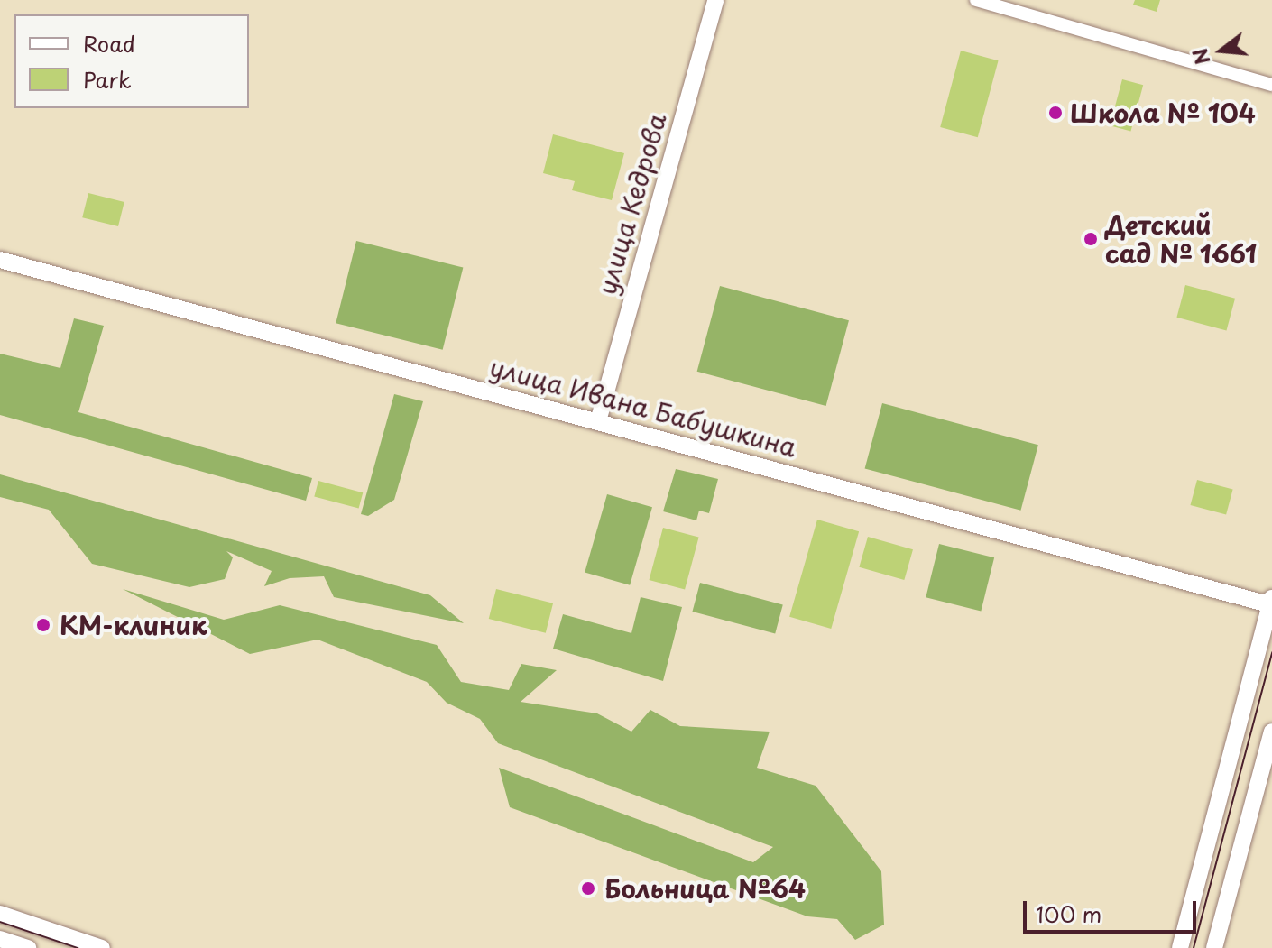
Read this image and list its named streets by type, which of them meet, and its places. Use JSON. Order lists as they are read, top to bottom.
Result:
{
  "streets": {
    "street": ["улица Кедрова", "улица Ивана Бабушкина"]
  },
  "crossings": [
    ["улица Кедрова", "улица Ивана Бабушкина"]
  ],
  "places": [
    "Школа № 104",
    "Детский сад № 1661",
    "КМ-клиник",
    "Больница №64"
  ],
  "legend": ["Road", "Park"],
  "scale_bar": "100 m",
  "north": "left"
}
